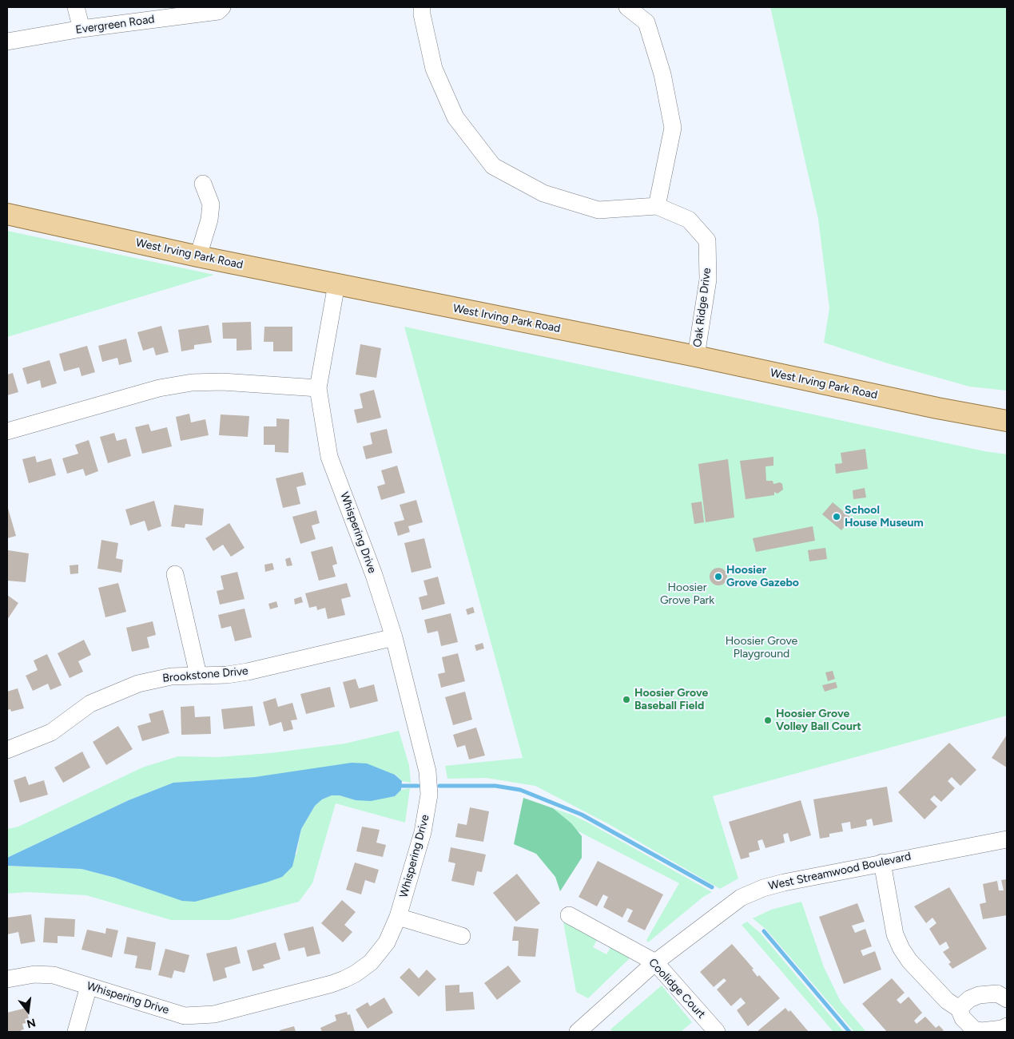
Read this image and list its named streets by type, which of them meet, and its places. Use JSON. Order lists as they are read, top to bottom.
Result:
{
  "streets": {
    "main road": ["West Irving Park Road"],
    "street": [
      "Evergreen Road",
      "Oak Ridge Drive",
      "Whispering Drive",
      "Brookstone Drive",
      "West Streamwood Boulevard",
      "Coolidge Court"
    ]
  },
  "crossings": [
    ["West Irving Park Road", "Oak Ridge Drive"],
    ["West Irving Park Road", "Whispering Drive"],
    ["Whispering Drive", "Brookstone Drive"],
    ["West Streamwood Boulevard", "Coolidge Court"]
  ],
  "parks": ["Hoosier Grove Park", "Hoosier Grove Playground"],
  "places": [
    "School House Museum",
    "Hoosier Grove Gazebo",
    "Hoosier Grove Baseball Field",
    "Hoosier Grove Volley Ball Court"
  ],
  "north": "bottom"
}
